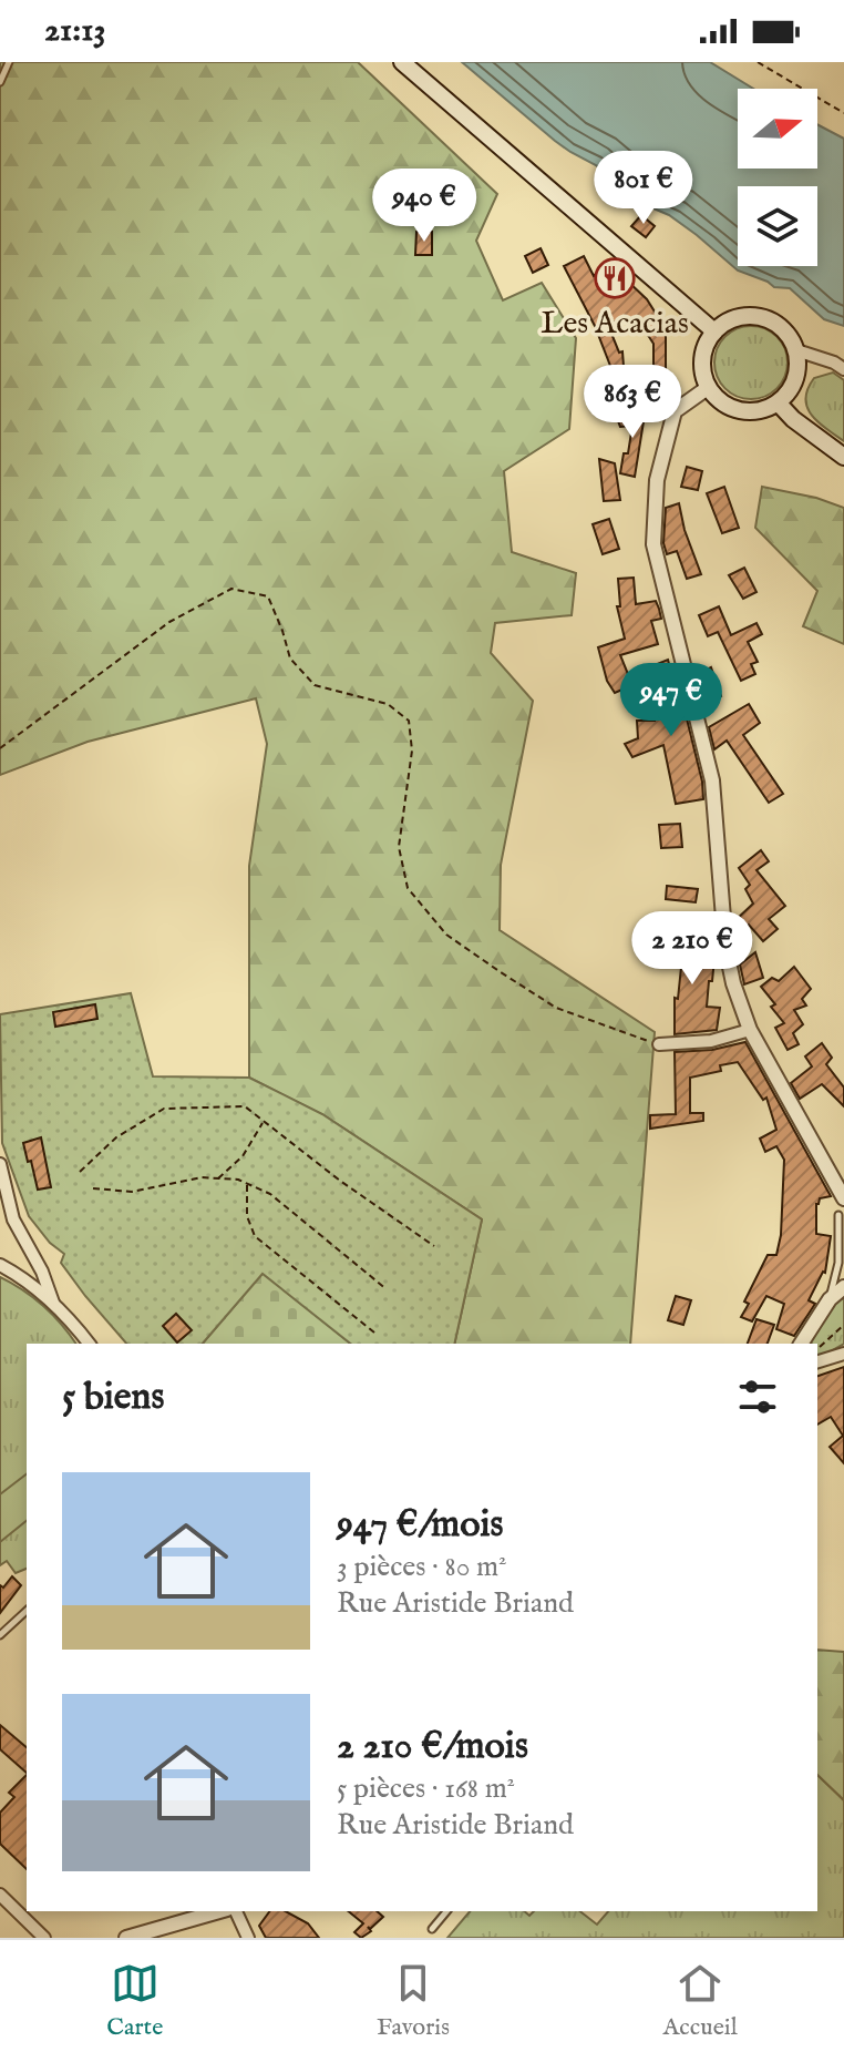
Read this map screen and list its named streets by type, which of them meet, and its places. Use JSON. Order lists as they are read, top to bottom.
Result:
{
  "places": {
    "restaurant": ["Les Acacias"]
  },
  "north": "right",
  "page": {
    "status": "21:13",
    "price": [
      "801 €",
      "940 €",
      "863 €",
      "947 €",
      "2 210 €"
    ],
    "heading": "5 biens",
    "list": [
      {
        "name": "947 €/mois",
        "note": "3 pièces · 80 m² · Rue Aristide Briand"
      },
      {
        "name": "2 210 €/mois",
        "note": "5 pièces · 168 m² · Rue Aristide Briand"
      }
    ],
    "tabs": ["Carte", "Favoris", "Accueil"]
  }
}
